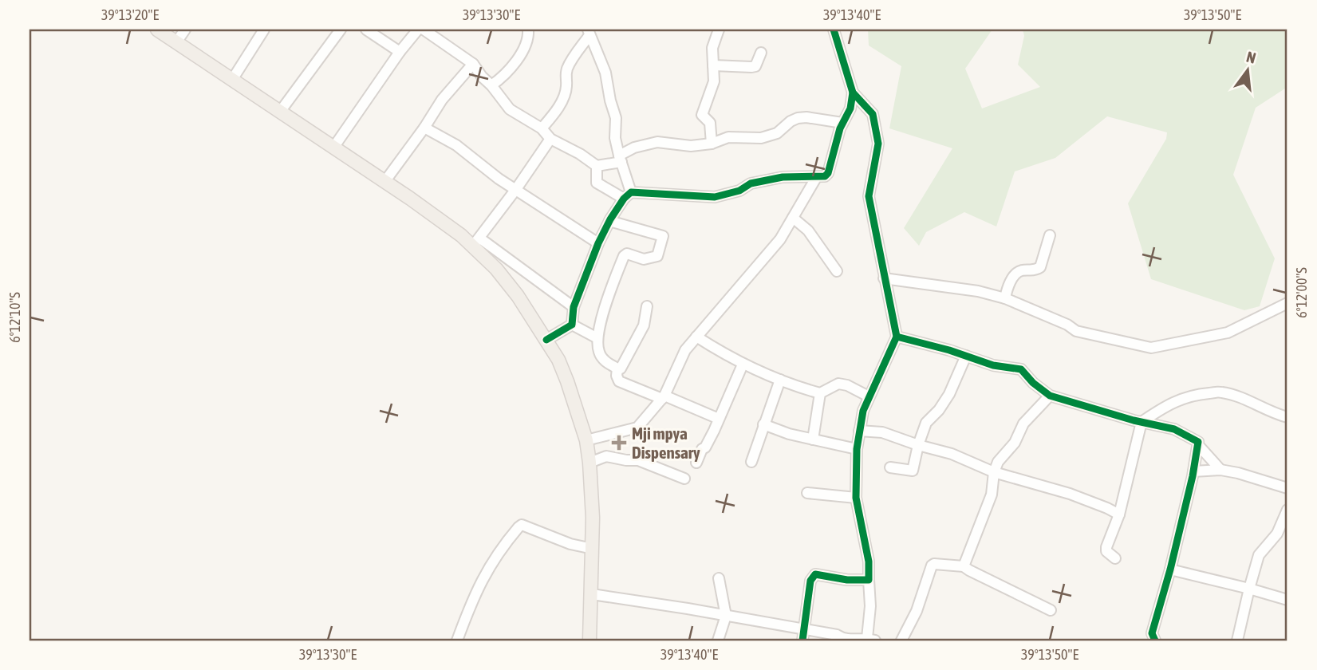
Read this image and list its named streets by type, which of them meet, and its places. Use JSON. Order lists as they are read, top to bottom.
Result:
{
  "places": {
    "health": ["Mji mpya Dispensary"]
  },
  "north": "top",
  "coordinates": [
    "39°13'20\"E",
    "39°13'30\"E",
    "39°13'40\"E",
    "39°13'50\"E",
    "6°12'00\"S",
    "6°12'10\"S"
  ]
}
